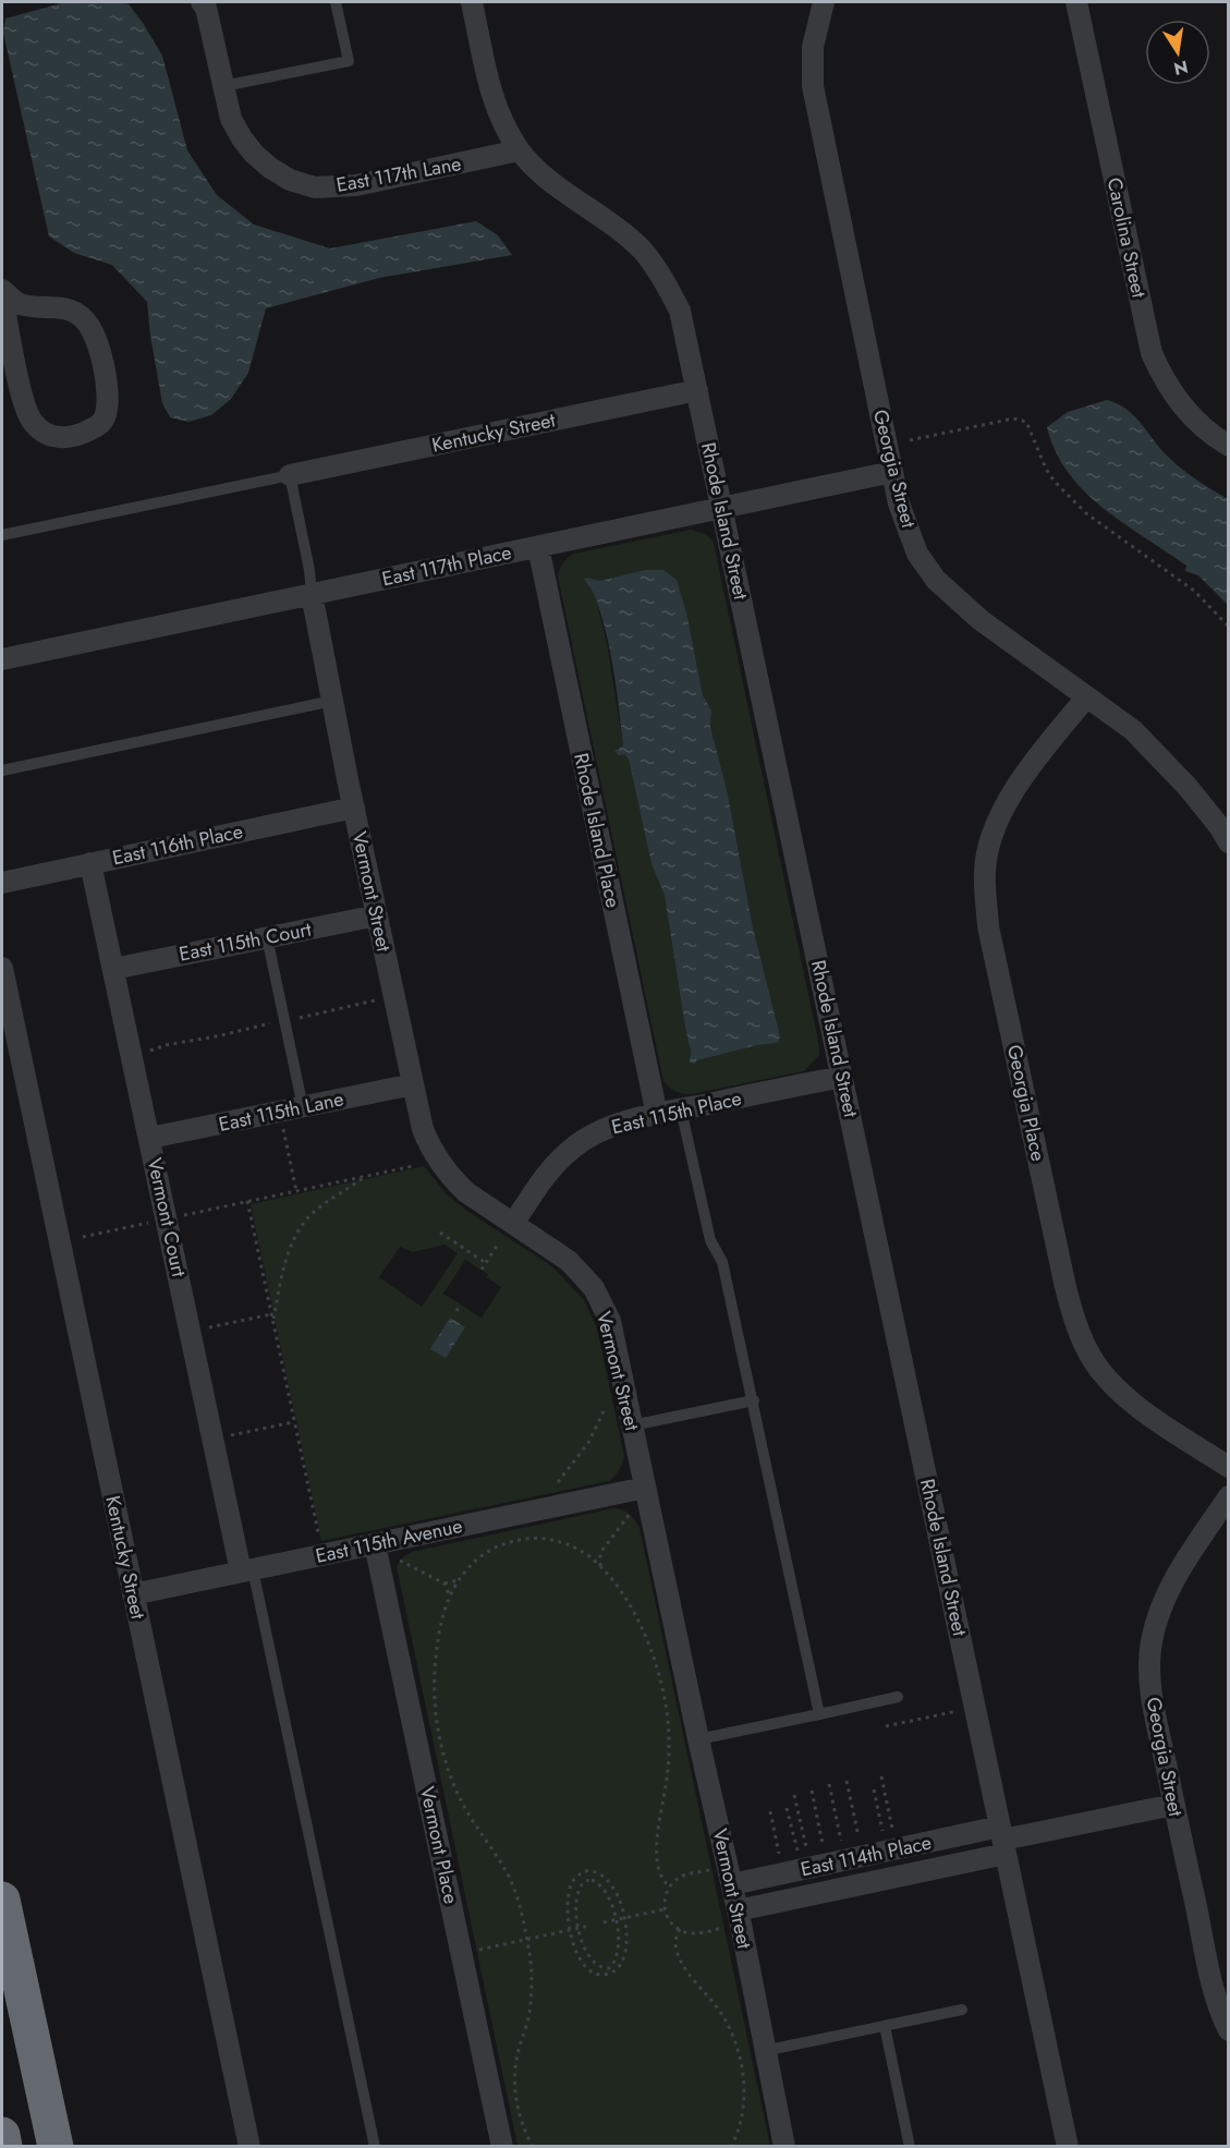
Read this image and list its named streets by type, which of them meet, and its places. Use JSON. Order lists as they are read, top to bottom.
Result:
{
  "streets": {
    "street": [
      "East 117th Lane",
      "Carolina Street",
      "Kentucky Street",
      "Georgia Street",
      "Rhode Island Street",
      "East 117th Place",
      "Rhode Island Place",
      "East 116th Place",
      "Vermont Street",
      "East 115th Court",
      "Georgia Place",
      "East 115th Lane",
      "East 115th Place",
      "Vermont Court",
      "East 115th Avenue",
      "Vermont Place",
      "East 114th Place"
    ]
  },
  "crossings": [
    ["East 117th Lane", "Rhode Island Street"],
    ["Kentucky Street", "Rhode Island Street"],
    ["Kentucky Street", "East 115th Avenue"],
    ["Georgia Street", "East 117th Place"],
    ["Georgia Street", "Georgia Place"],
    ["Georgia Street", "East 114th Place"],
    ["Rhode Island Street", "East 117th Place"],
    ["Rhode Island Street", "East 115th Place"],
    ["Rhode Island Street", "East 114th Place"],
    ["East 117th Place", "Rhode Island Place"],
    ["East 117th Place", "Vermont Street"],
    ["Rhode Island Place", "East 115th Place"],
    ["East 116th Place", "Vermont Street"],
    ["East 116th Place", "Vermont Court"],
    ["Vermont Street", "East 115th Court"],
    ["Vermont Street", "East 115th Lane"],
    ["Vermont Street", "East 115th Place"],
    ["Vermont Street", "East 115th Avenue"],
    ["Vermont Street", "East 114th Place"],
    ["East 115th Court", "Vermont Court"],
    ["East 115th Lane", "Vermont Court"],
    ["Vermont Court", "East 115th Avenue"],
    ["East 115th Avenue", "Vermont Place"]
  ],
  "north": "bottom"
}
